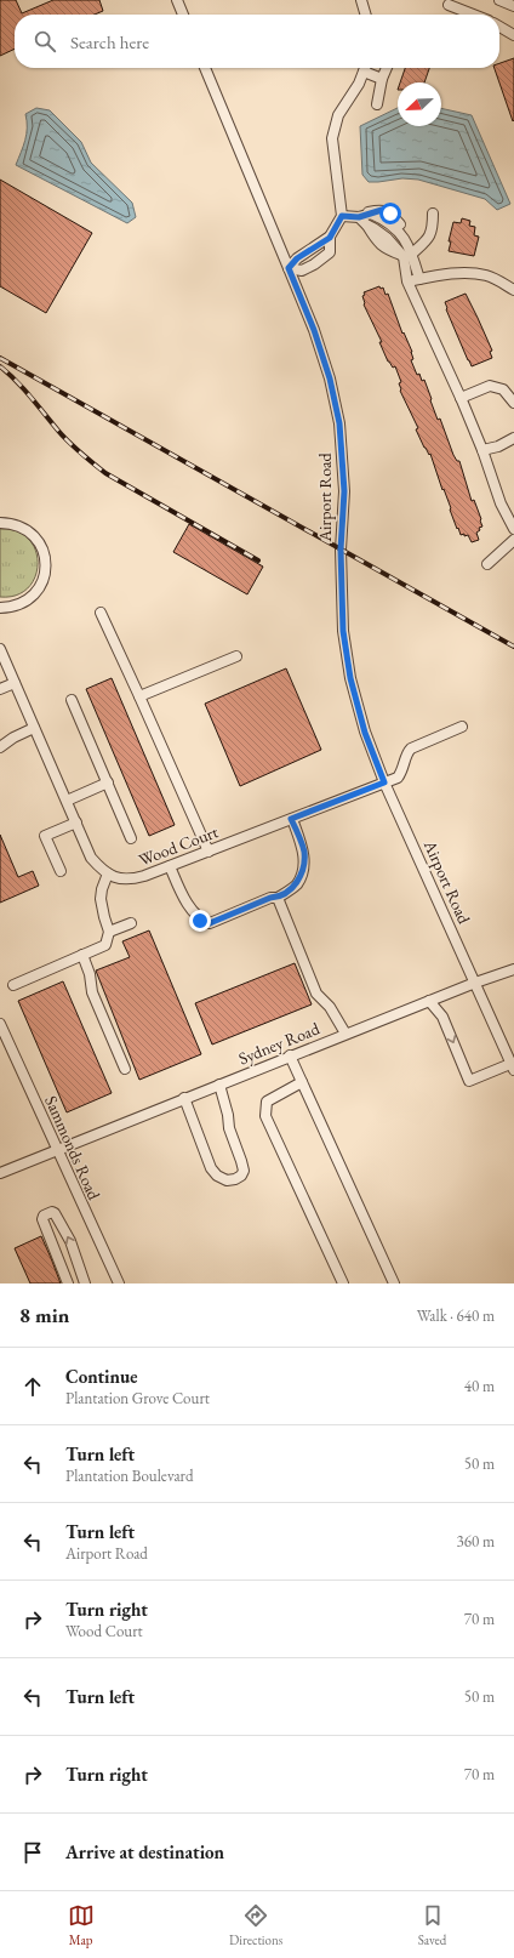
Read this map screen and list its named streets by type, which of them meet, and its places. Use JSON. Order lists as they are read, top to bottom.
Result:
{
  "streets": {
    "street": [
      "Airport Road",
      "Wood Court",
      "Sydney Road",
      "Sammonds Road"
    ]
  },
  "crossings": [
    ["Airport Road", "Wood Court"],
    ["Airport Road", "Sydney Road"],
    ["Sydney Road", "Sammonds Road"]
  ],
  "north": "bottom left",
  "page": {
    "search": "Search here",
    "heading": ["8 min", "Walk · 640 m"],
    "list": [
      ["Continue", "Plantation Grove Court", "40 m"],
      ["Turn left", "Plantation Boulevard", "50 m"],
      ["Turn left", "Airport Road", "360 m"],
      ["Turn right", "Wood Court", "70 m"],
      ["Turn left", "50 m"],
      ["Turn right", "70 m"],
      "Arrive at destination"
    ],
    "nav": ["Map", "Directions", "Saved"]
  }
}
